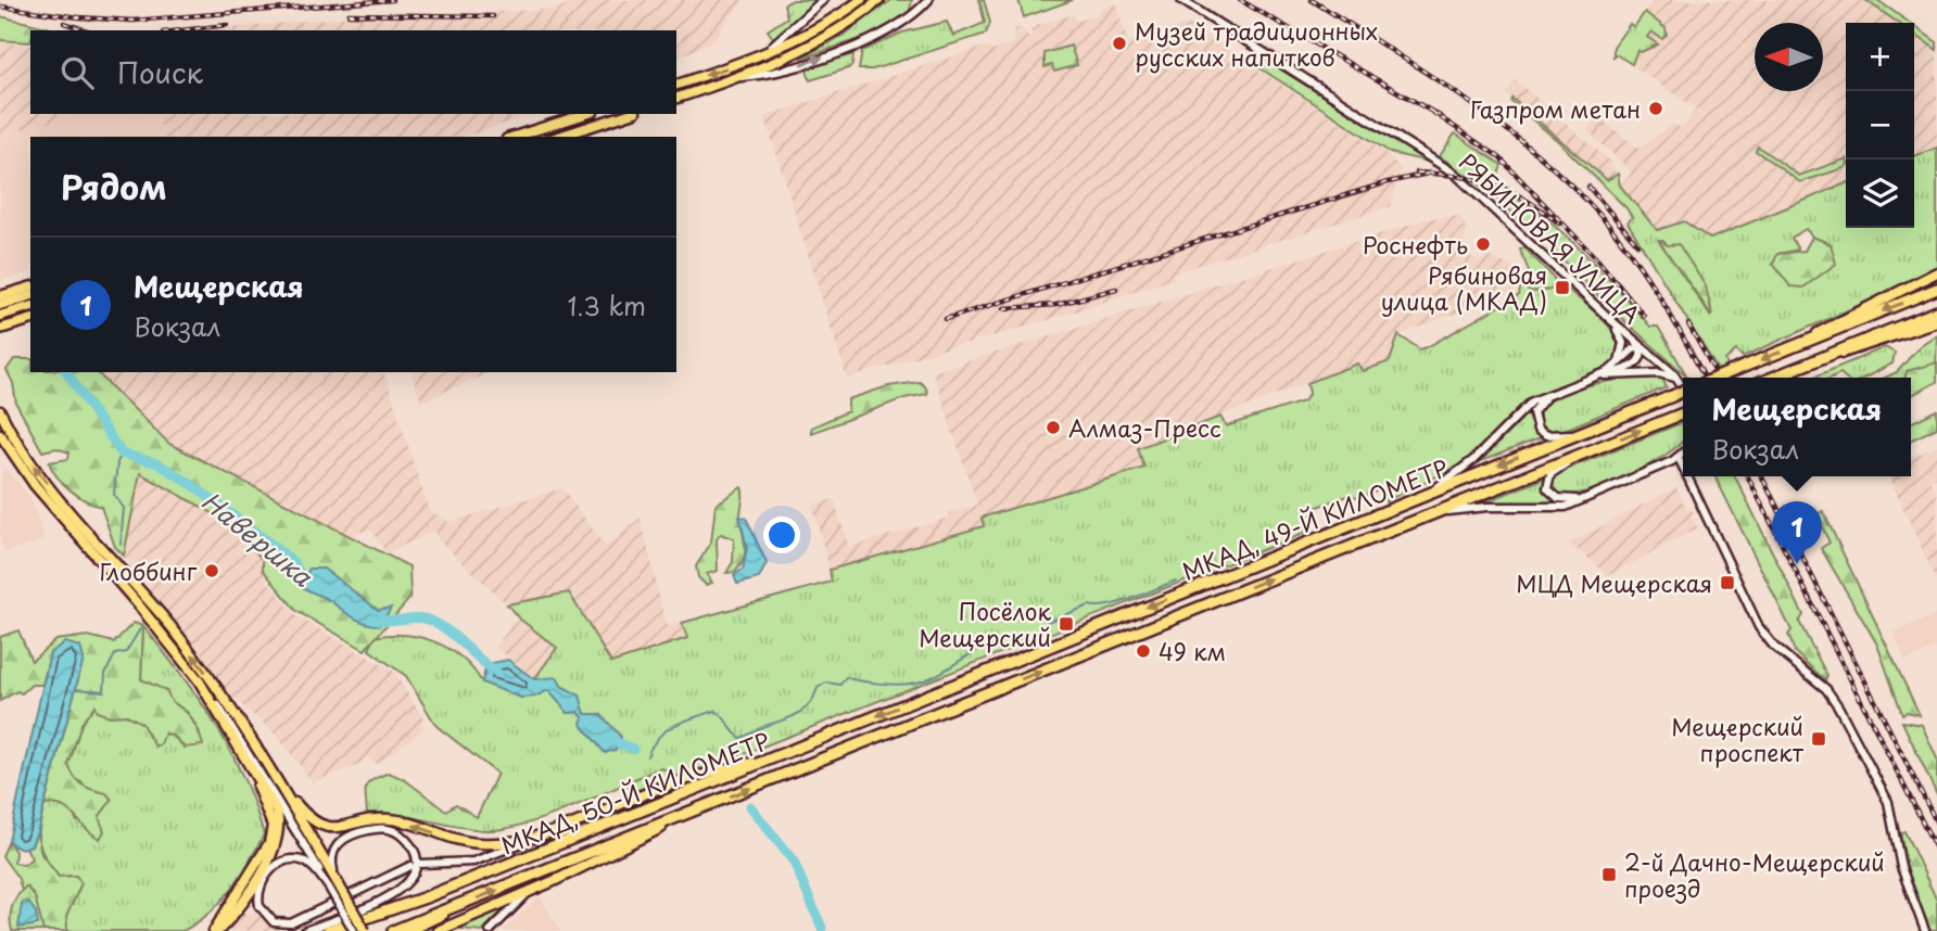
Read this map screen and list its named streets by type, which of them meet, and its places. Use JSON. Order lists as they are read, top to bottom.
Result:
{
  "streets": {
    "highway": ["МКАД, 49-Й КИЛОМЕТР", "МКАД, 50-Й КИЛОМЕТР"],
    "street": ["РЯБИНОВАЯ УЛИЦА"]
  },
  "crossings": [
    ["МКАД, 49-Й КИЛОМЕТР", "МКАД, 50-Й КИЛОМЕТР"]
  ],
  "water": ["Навершка"],
  "places": {
    "other": [
      "Музей традиционных русских напитков",
      "Газпром метан",
      "Роснефть",
      "Алмаз-Пресс",
      "Глоббинг",
      "49 км"
    ],
    "transit": [
      "Рябиновая улица (МКАД)",
      "МЦД Мещерская",
      "Посёлок Мещерский",
      "Мещерский проспект",
      "2-й Дачно-Мещерский проезд"
    ]
  },
  "north": "left",
  "page": {
    "map_buttons": ["+", "−"],
    "search": "Поиск",
    "heading": "Рядом",
    "list": [
      {
        "mark": "1",
        "name": "Мещерская",
        "note": "Вокзал",
        "value": "1.3 km"
      }
    ],
    "popup": ["Мещерская", "Вокзал"],
    "pins": "1"
  }
}
